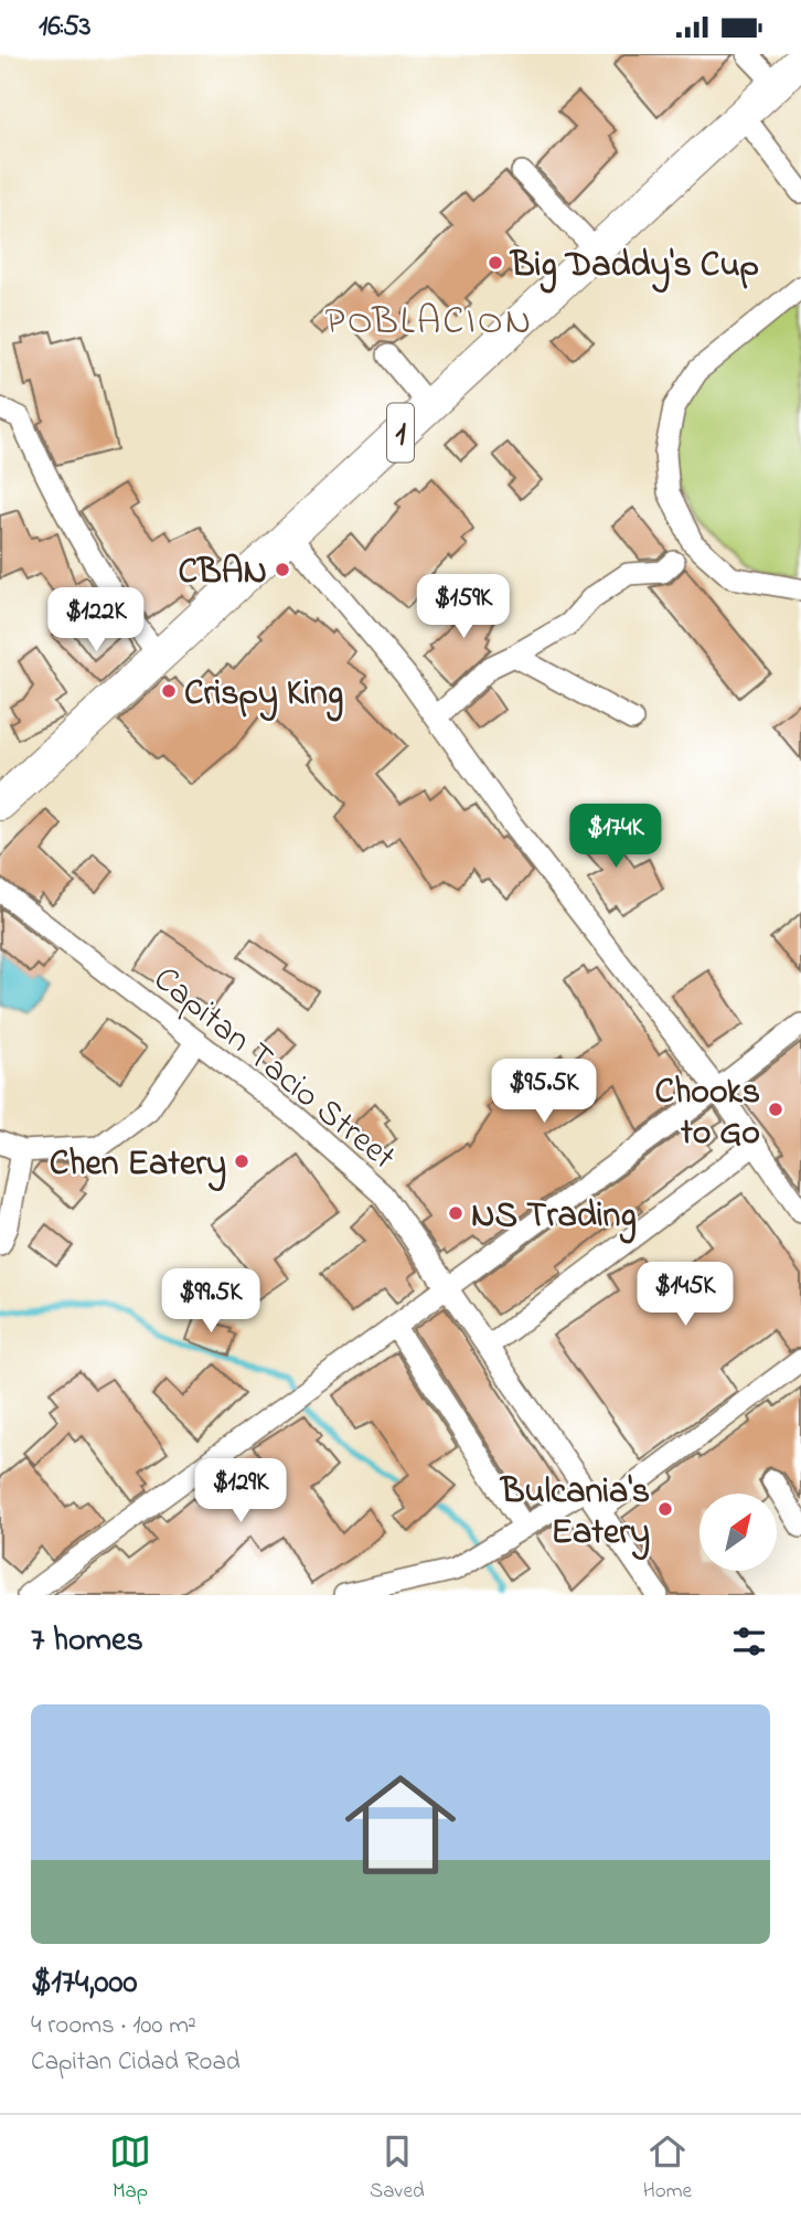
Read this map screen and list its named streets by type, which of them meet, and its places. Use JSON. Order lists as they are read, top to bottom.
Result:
{
  "streets": {
    "highway": ["1"],
    "street": ["Capitan Tacio Street"]
  },
  "districts": ["POBLACION"],
  "places": [
    "Big Daddy's Cup",
    "CBAN",
    "Crispy King",
    "Chooks to Go",
    "Chen Eatery",
    "NS Trading",
    "Bulcania's Eatery"
  ],
  "north": "top right",
  "page": {
    "status": "16:53",
    "price": [
      "$159K",
      "$122K",
      "$174K",
      "$95.5K",
      "$145K",
      "$99.5K",
      "$129K"
    ],
    "heading": "7 homes",
    "list": [
      {
        "name": "$174,000",
        "note": "4 rooms · 100 m² · Capitan Cidad Road"
      }
    ],
    "tabs": ["Map", "Saved", "Home"]
  }
}
